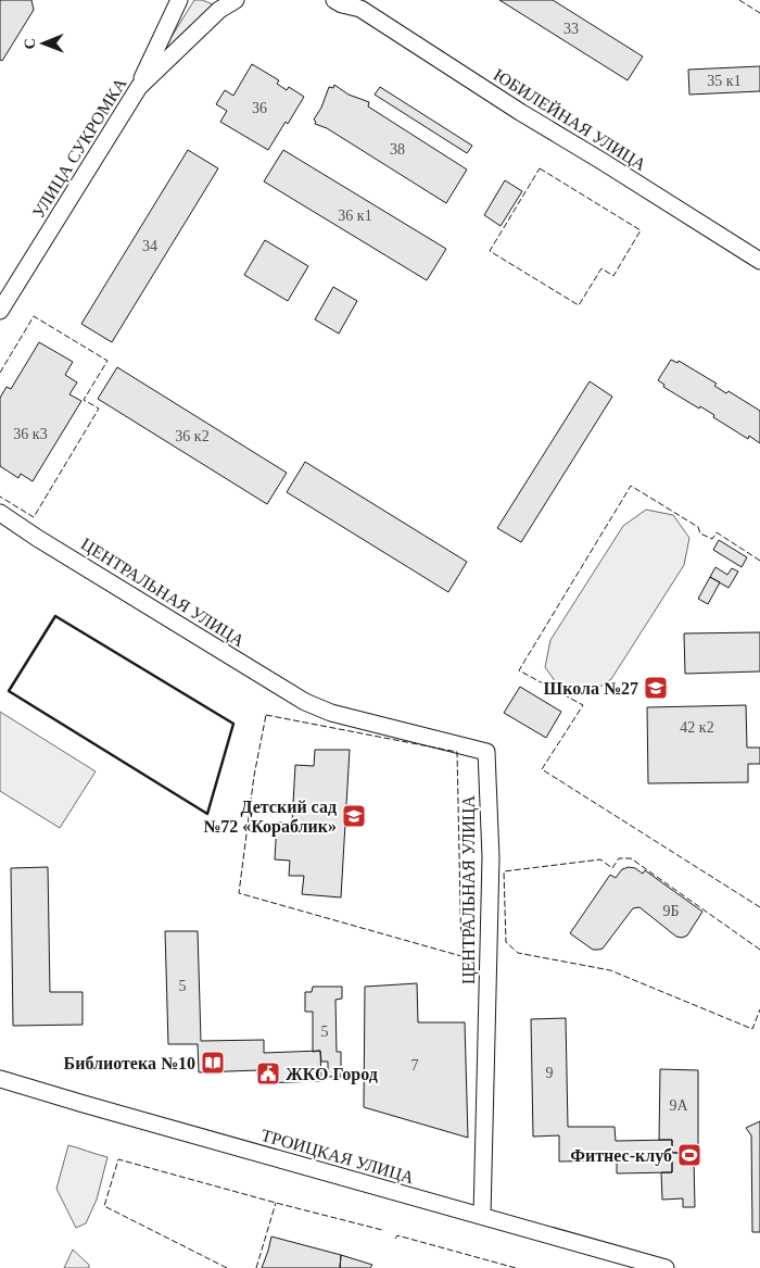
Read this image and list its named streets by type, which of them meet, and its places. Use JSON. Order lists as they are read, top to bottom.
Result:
{
  "streets": {
    "street": [
      "ЮБИЛЕЙНАЯ УЛИЦА",
      "УЛИЦА СУКРОМКА",
      "ЦЕНТРАЛЬНАЯ УЛИЦА",
      "ТРОИЦКАЯ УЛИЦА"
    ]
  },
  "crossings": [
    ["ЦЕНТРАЛЬНАЯ УЛИЦА", "ТРОИЦКАЯ УЛИЦА"]
  ],
  "places": {
    "school or university": ["Школа №27", "Детский сад №72 «Кораблик»"],
    "library": ["Библиотека №10"],
    "public building": ["ЖКО Город"],
    "sports": ["Фитнес-клуб"]
  },
  "house_numbers": [
    "33",
    "35 к1",
    "36",
    "38",
    "36 к1",
    "34",
    "36 к3",
    "36 к2",
    "42 к2",
    "9Б",
    "5",
    "5",
    "7",
    "9",
    "9А"
  ],
  "north": "left"
}
